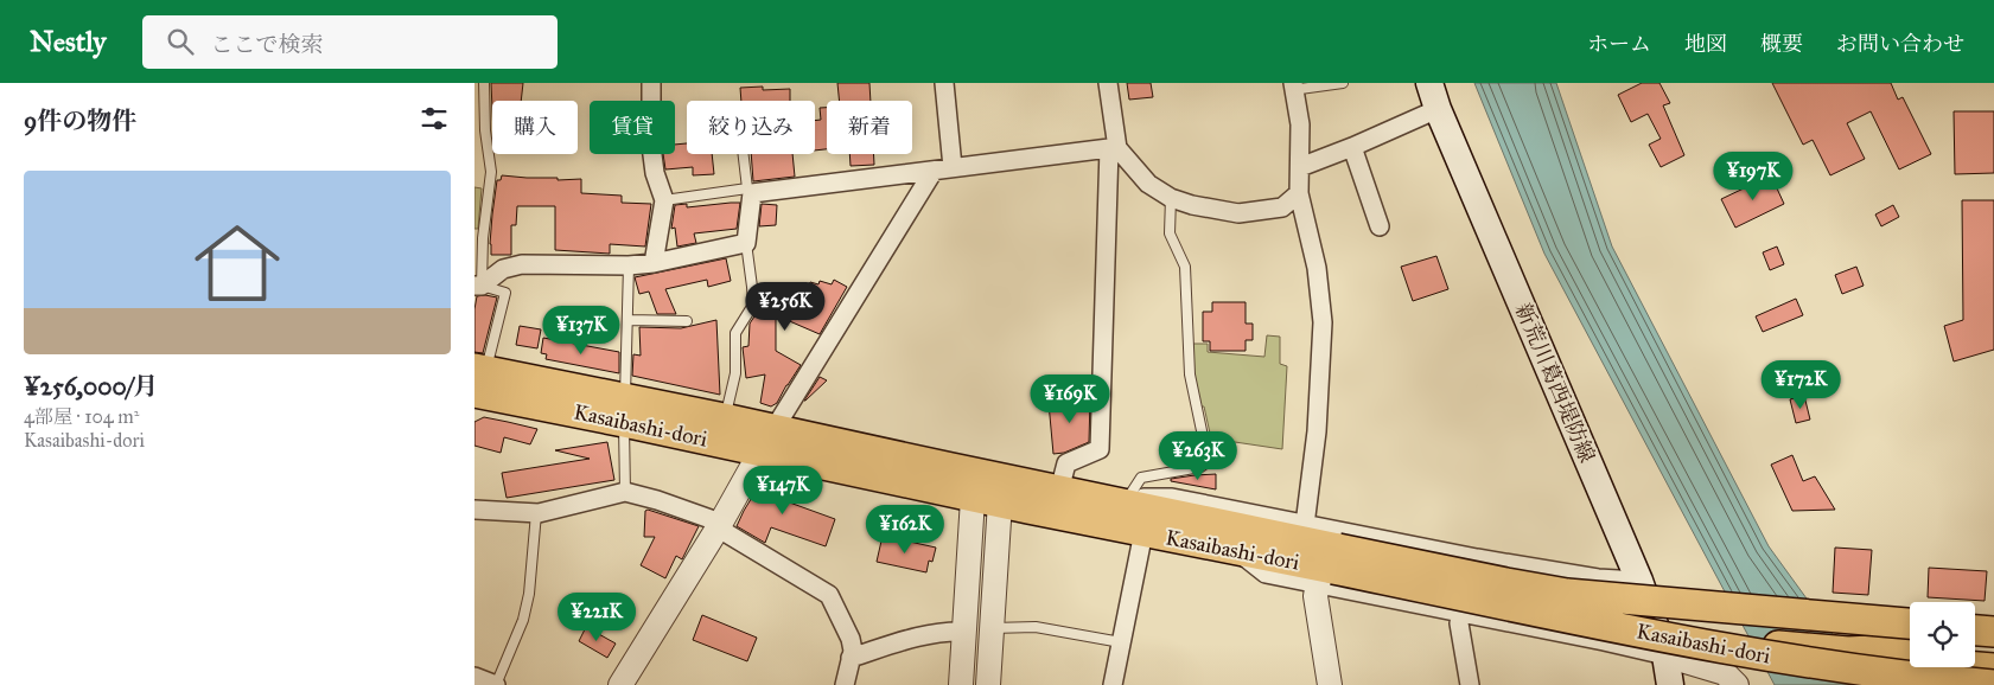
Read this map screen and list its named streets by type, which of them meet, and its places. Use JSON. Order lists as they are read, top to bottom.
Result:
{
  "streets": {
    "main road": ["新荒川葛西堤防線", "Kasaibashi-dori"]
  },
  "page": {
    "header": "Nestly",
    "search": "ここで検索",
    "nav": [
      "ホーム",
      "地図",
      "概要",
      "お問い合わせ"
    ],
    "heading": "9件の物件",
    "chip": [
      "購入",
      "賃貸",
      "絞り込み",
      "新着"
    ],
    "price": [
      "¥197K",
      "¥256K",
      "¥137K",
      "¥172K",
      "¥169K",
      "¥263K",
      "¥147K",
      "¥162K",
      "¥221K"
    ],
    "list": [
      {
        "name": "¥256,000/月",
        "note": "4部屋 · 104 m² · Kasaibashi-dori"
      }
    ]
  }
}
